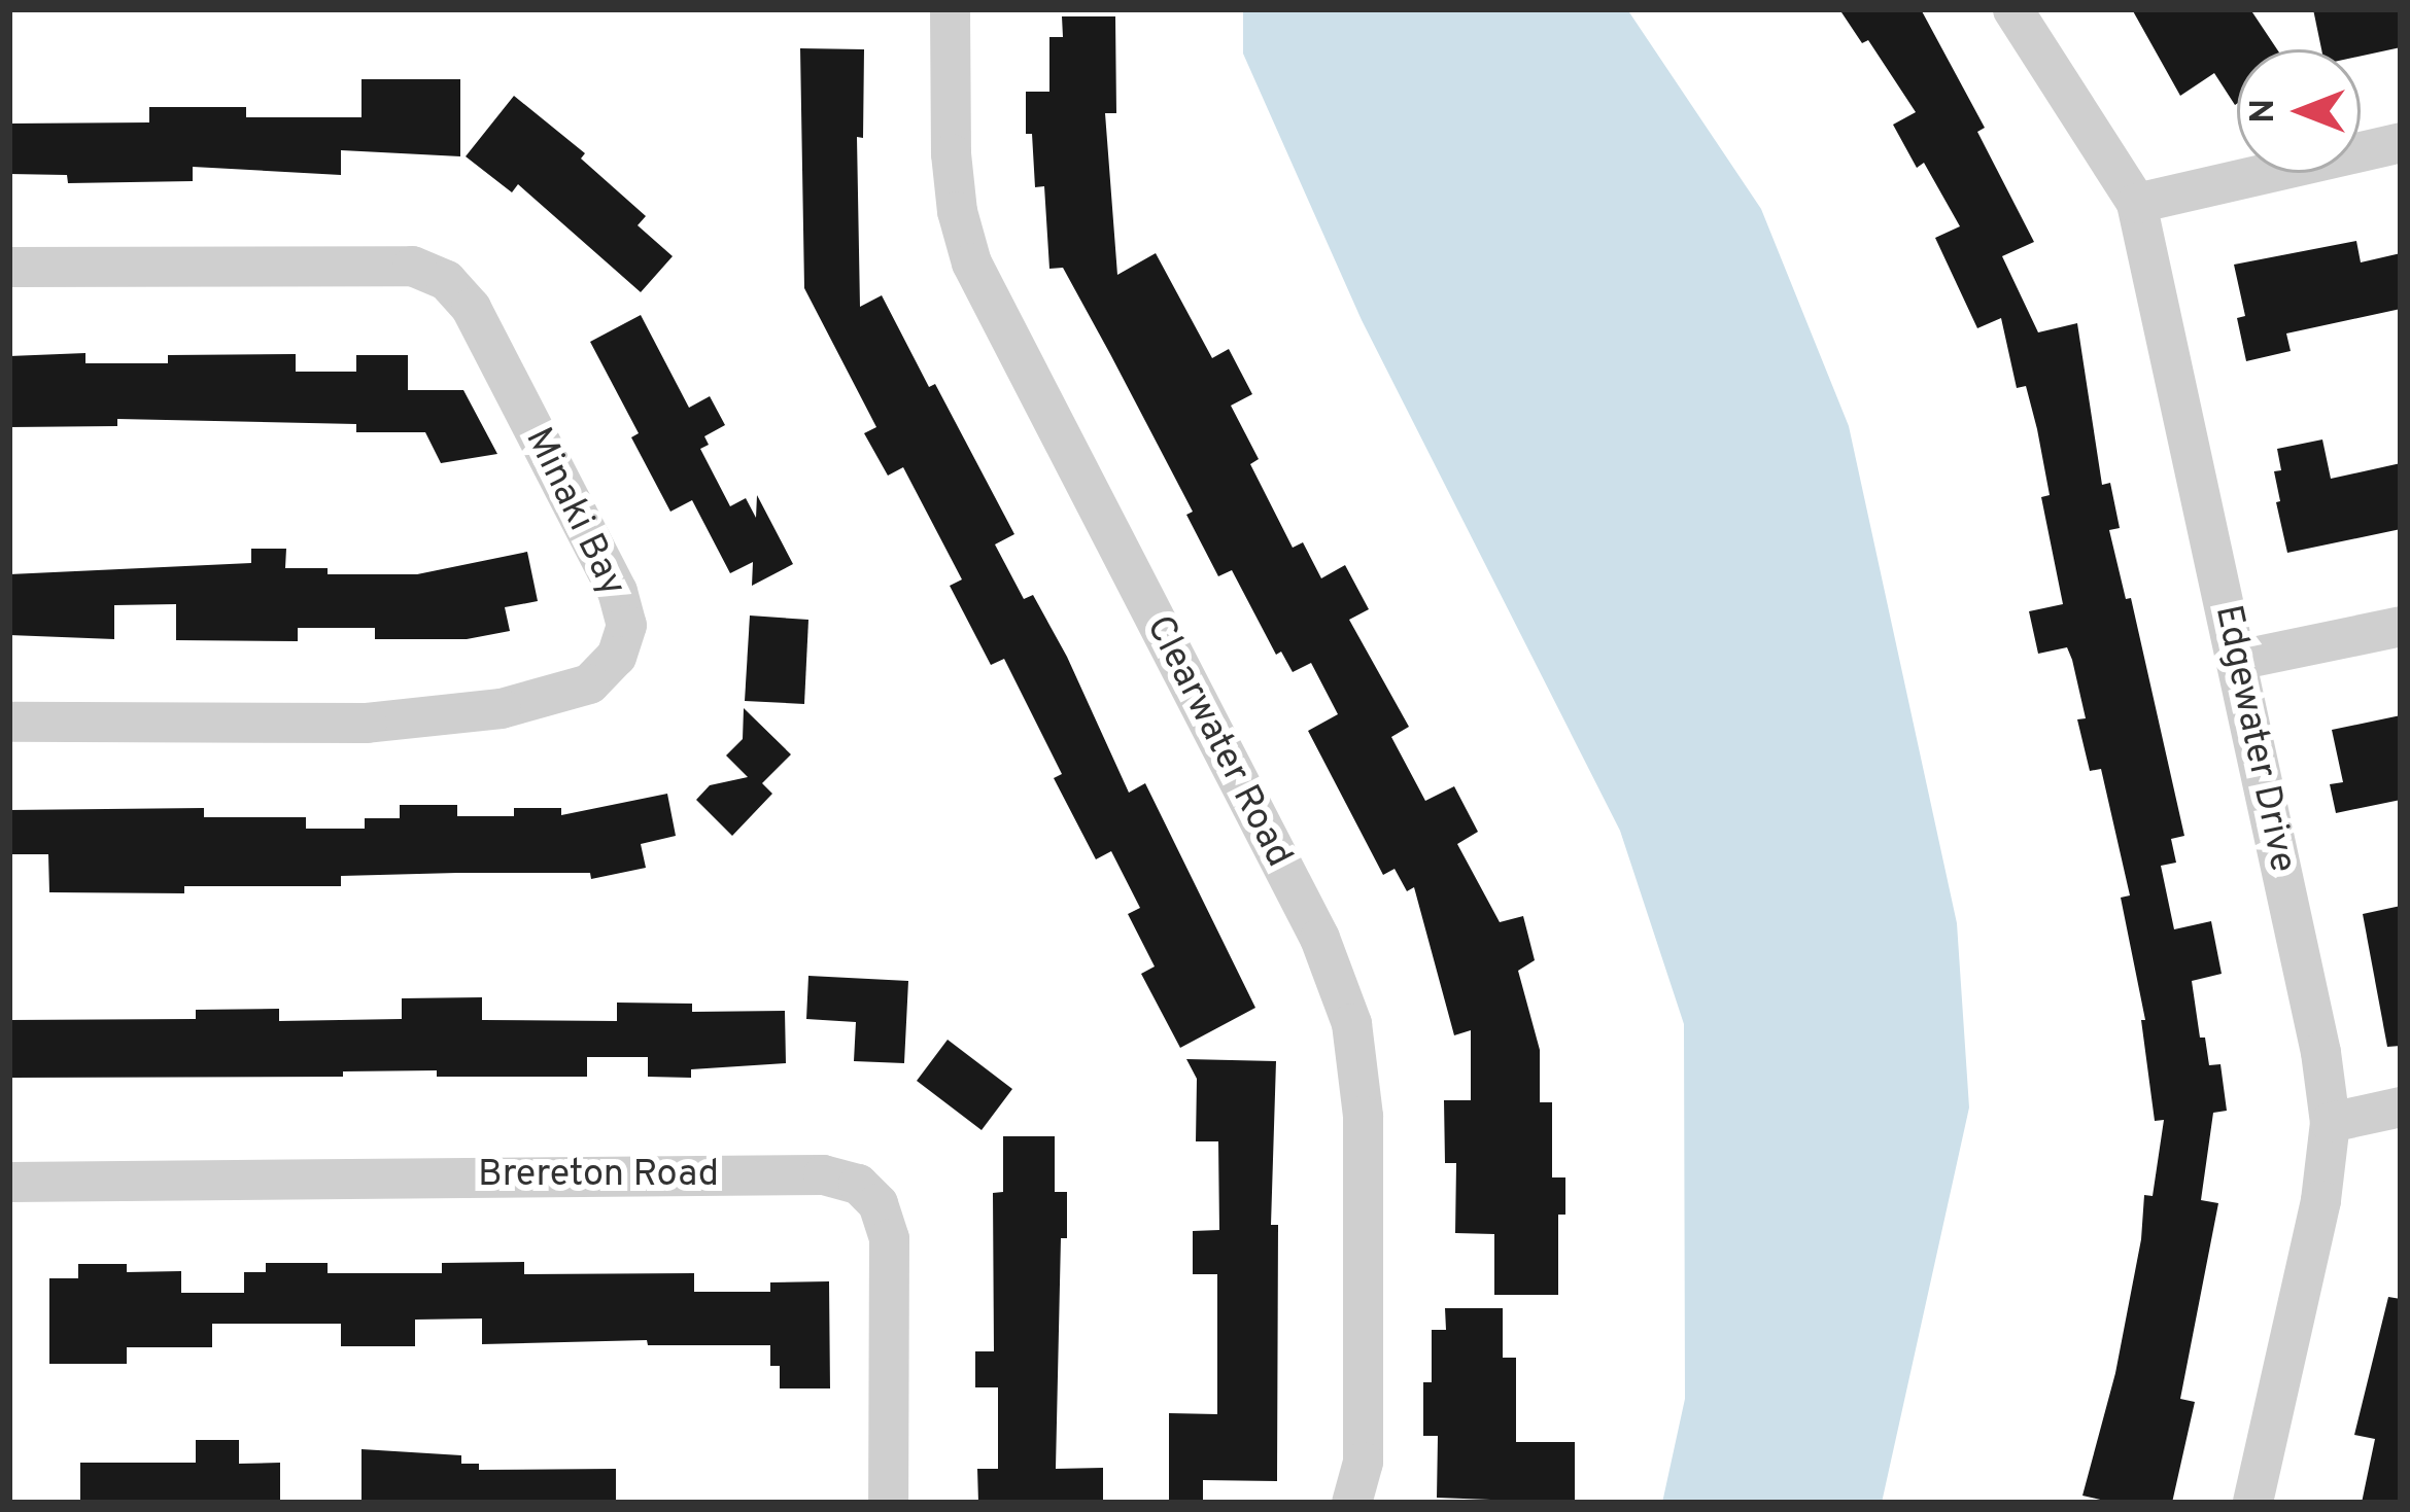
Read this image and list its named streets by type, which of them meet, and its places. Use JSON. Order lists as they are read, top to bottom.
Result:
{
  "streets": {
    "street": [
      "Minaki Bay",
      "Edgewater Drive",
      "Clearwater Road",
      "Brereton Road"
    ]
  },
  "north": "left"
}
